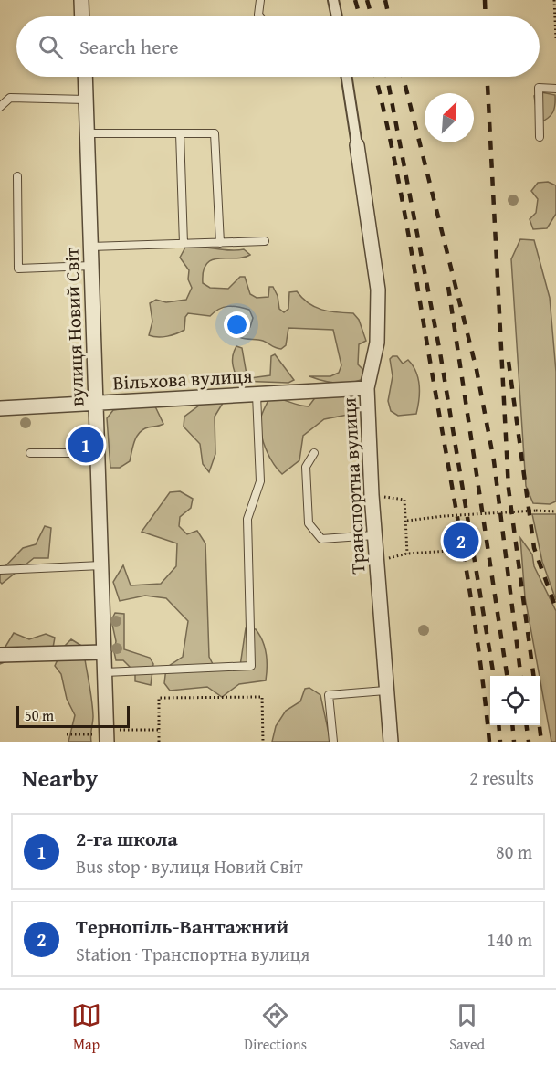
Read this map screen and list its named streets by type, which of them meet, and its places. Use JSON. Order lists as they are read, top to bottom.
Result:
{
  "streets": {
    "street": ["вулиця Новий Світ", "Вільхова вулиця", "Транспортна вулиця"]
  },
  "crossings": [
    ["вулиця Новий Світ", "Вільхова вулиця"],
    ["Вільхова вулиця", "Транспортна вулиця"]
  ],
  "scale_bar": "50 m",
  "north": "top right",
  "page": {
    "search": "Search here",
    "pins": ["1", "2"],
    "scale": "50 m",
    "heading": ["Nearby", "2 results"],
    "list": [
      {
        "mark": "1",
        "name": "2-га школа",
        "note": "Bus stop · вулиця Новий Світ",
        "value": "80 m"
      },
      {
        "mark": "2",
        "name": "Тернопіль-Вантажний",
        "note": "Station · Транспортна вулиця",
        "value": "140 m"
      }
    ],
    "nav": ["Map", "Directions", "Saved"]
  }
}
